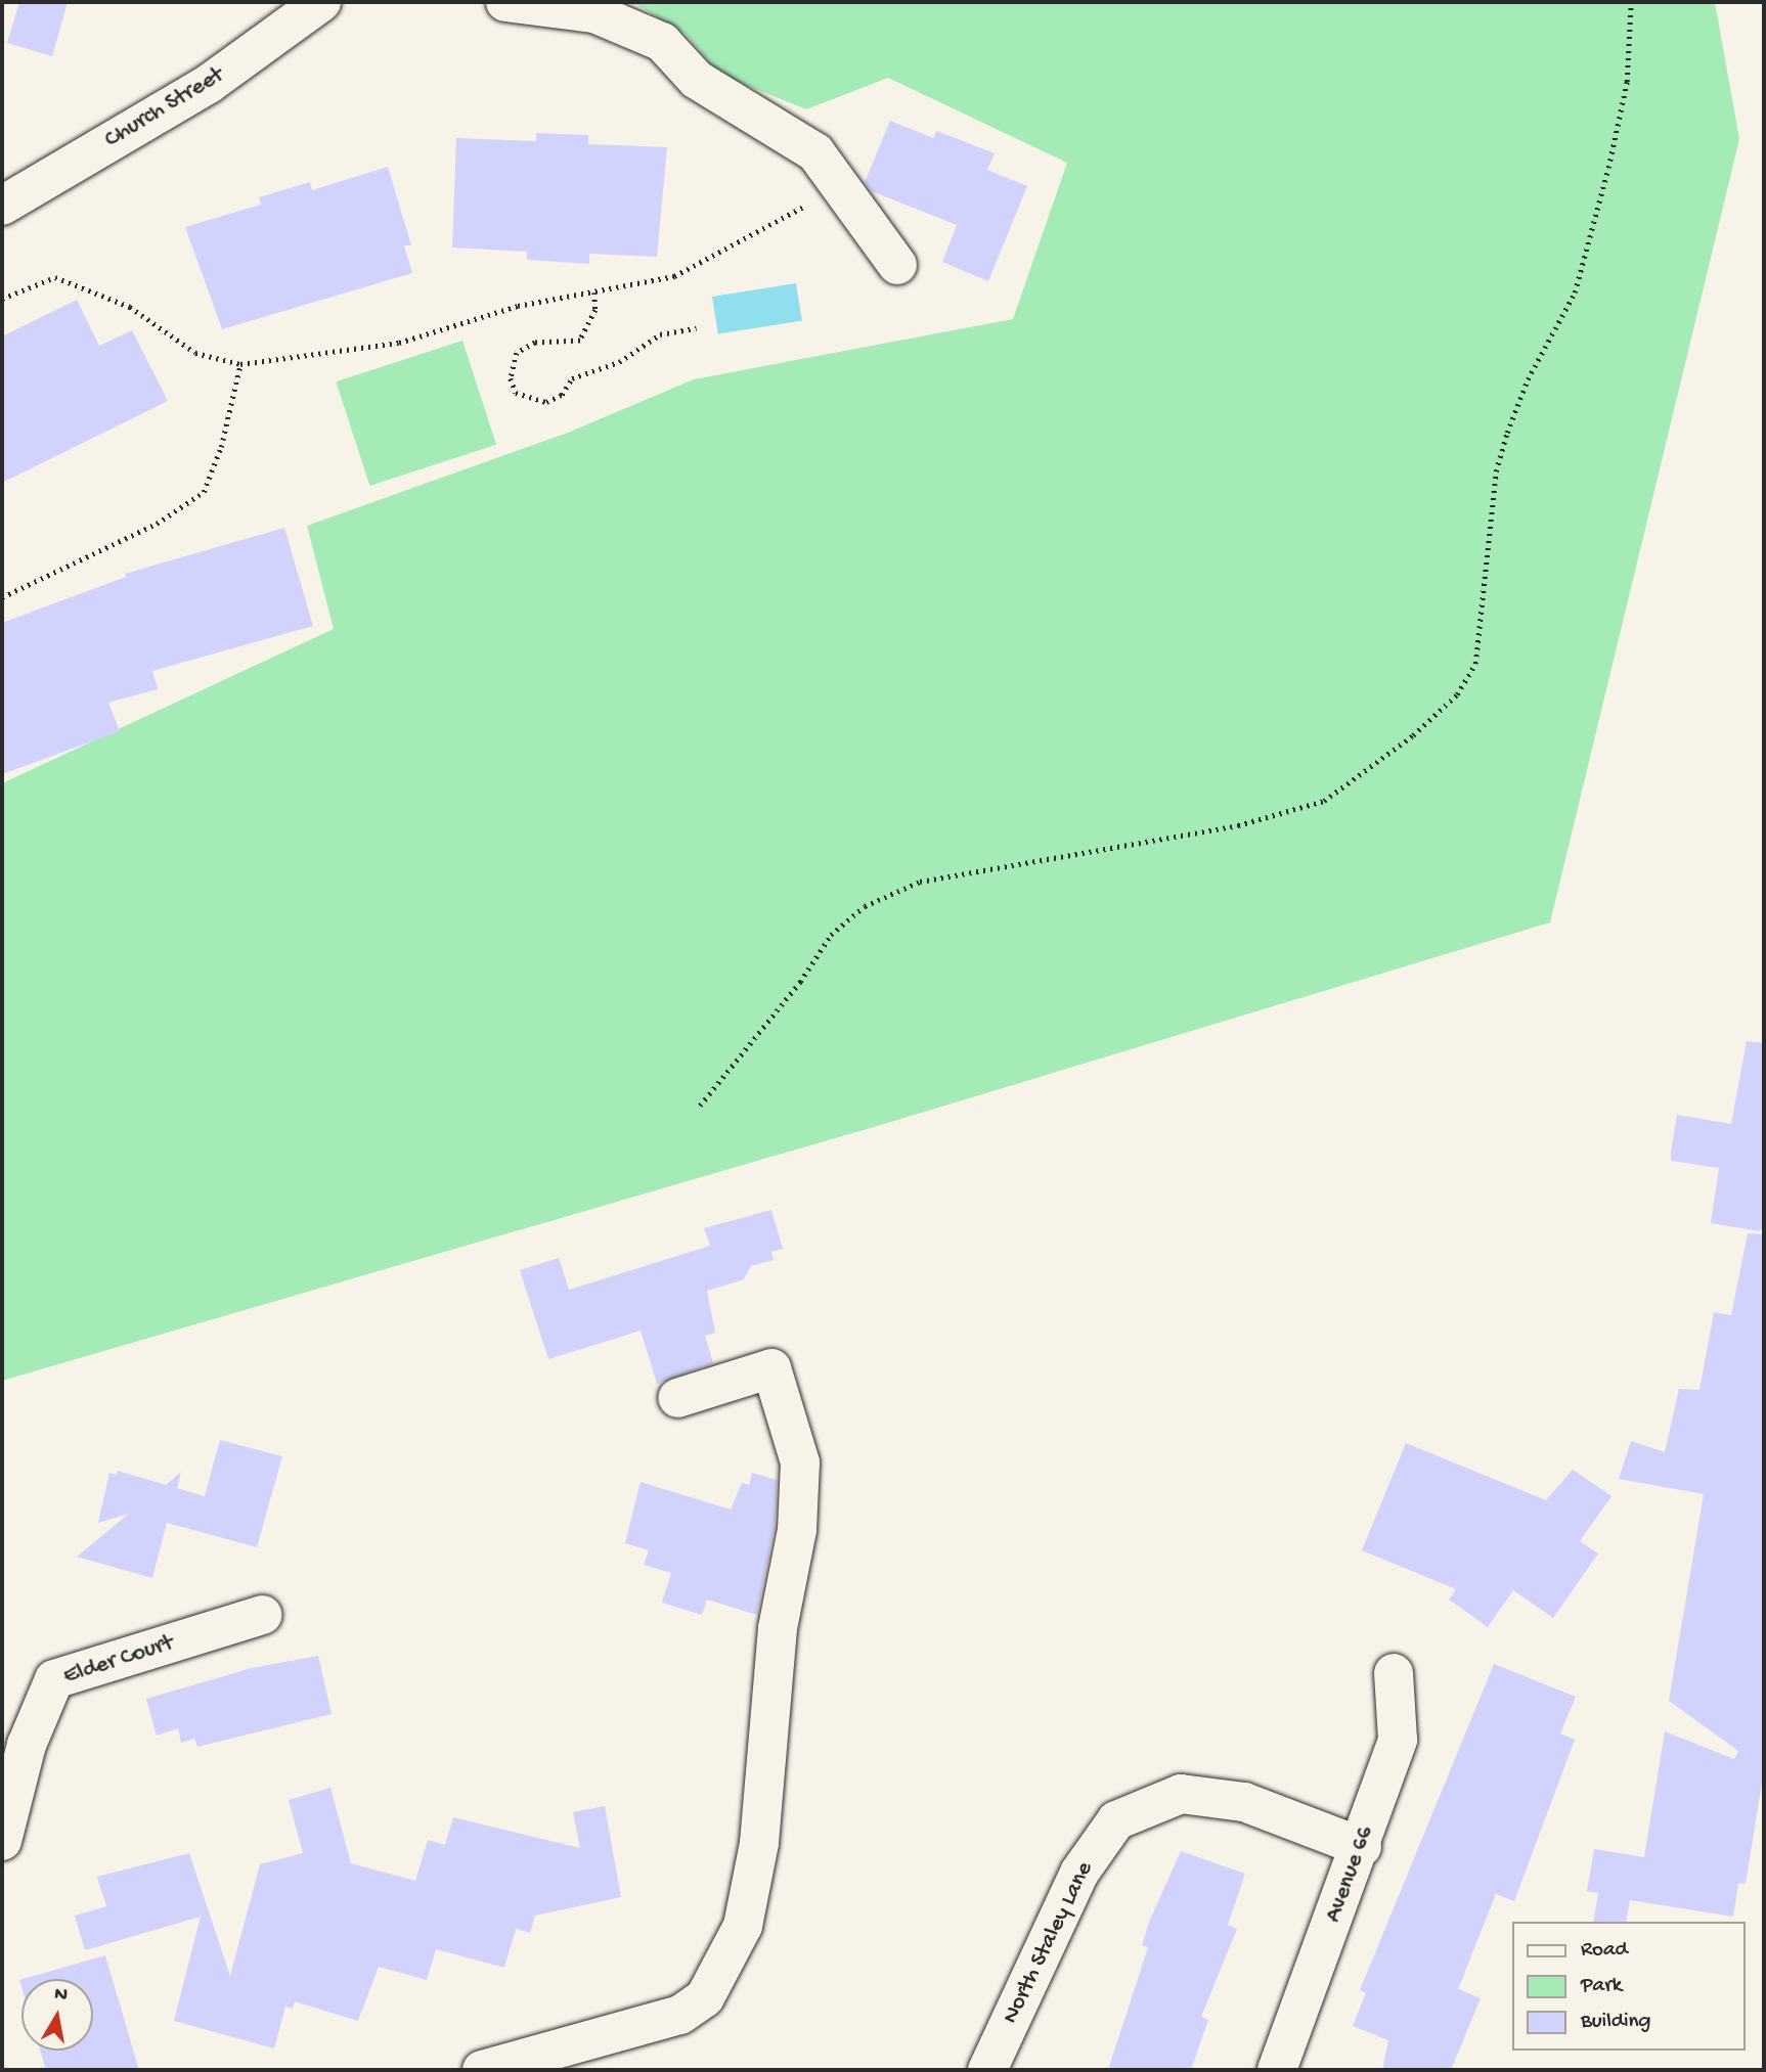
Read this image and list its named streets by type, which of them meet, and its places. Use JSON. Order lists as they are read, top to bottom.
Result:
{
  "streets": {
    "street": [
      "Church Street",
      "Elder Court",
      "Avenue 66",
      "North Staley Lane"
    ]
  },
  "crossings": [
    ["Avenue 66", "North Staley Lane"]
  ],
  "legend": ["Road", "Park", "Building"],
  "north": "top"
}
